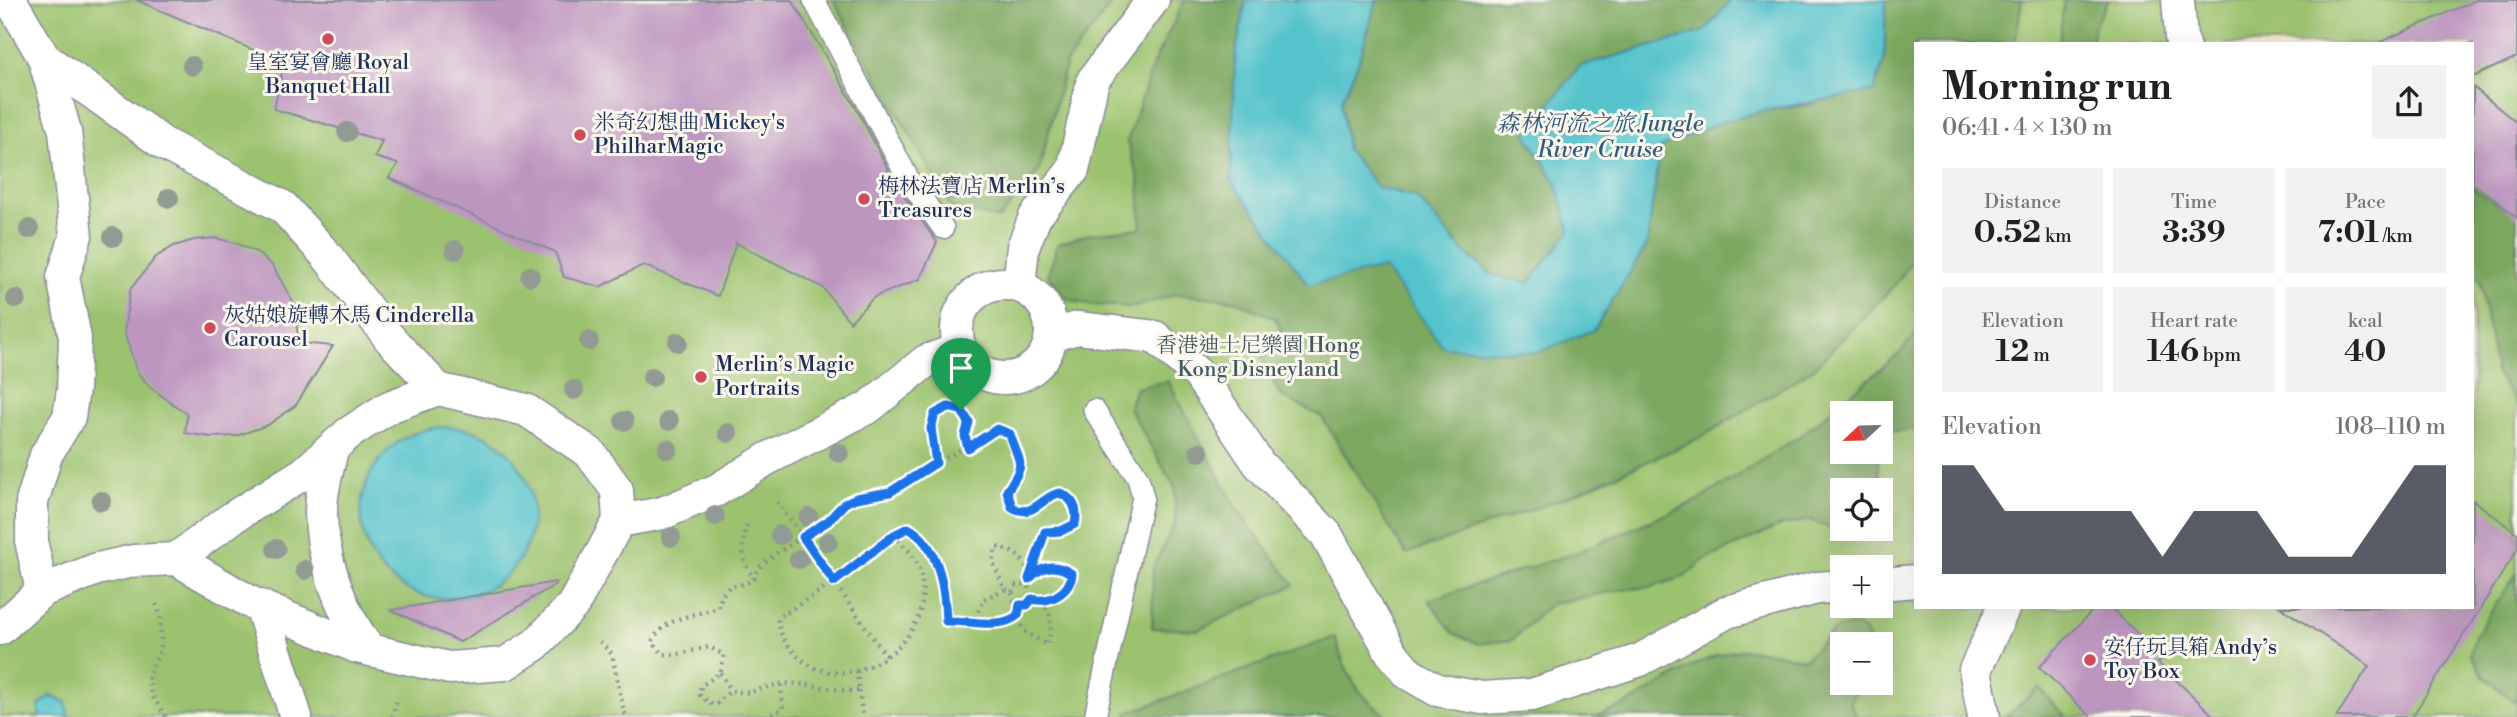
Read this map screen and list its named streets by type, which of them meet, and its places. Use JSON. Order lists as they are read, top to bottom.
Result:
{
  "water": ["森林河流之旅 Jungle River Cruise"],
  "parks": ["香港迪士尼樂園 Hong Kong Disneyland"],
  "places": [
    "皇室宴會廳 Royal Banquet Hall",
    "米奇幻想曲 Mickey's PhilharMagic",
    "梅林法寶店 Merlin’s Treasures",
    "灰姑娘旋轉木馬 Cinderella Carousel",
    "Merlin’s Magic Portraits",
    "安仔玩具箱 Andy’s Toy Box"
  ],
  "north": "left",
  "page": {
    "heading": ["Morning run", "06:41 · 4 × 130 m"],
    "stats": [
      ["Distance", "0.52 km"],
      ["Time", "3:39"],
      ["Pace", "7:01 /km"],
      ["Elevation", "12 m"],
      ["Heart rate", "146 bpm"],
      ["kcal", "40"]
    ],
    "chart": ["Elevation", "108–110 m"],
    "map_buttons": ["+", "−"]
  }
}
